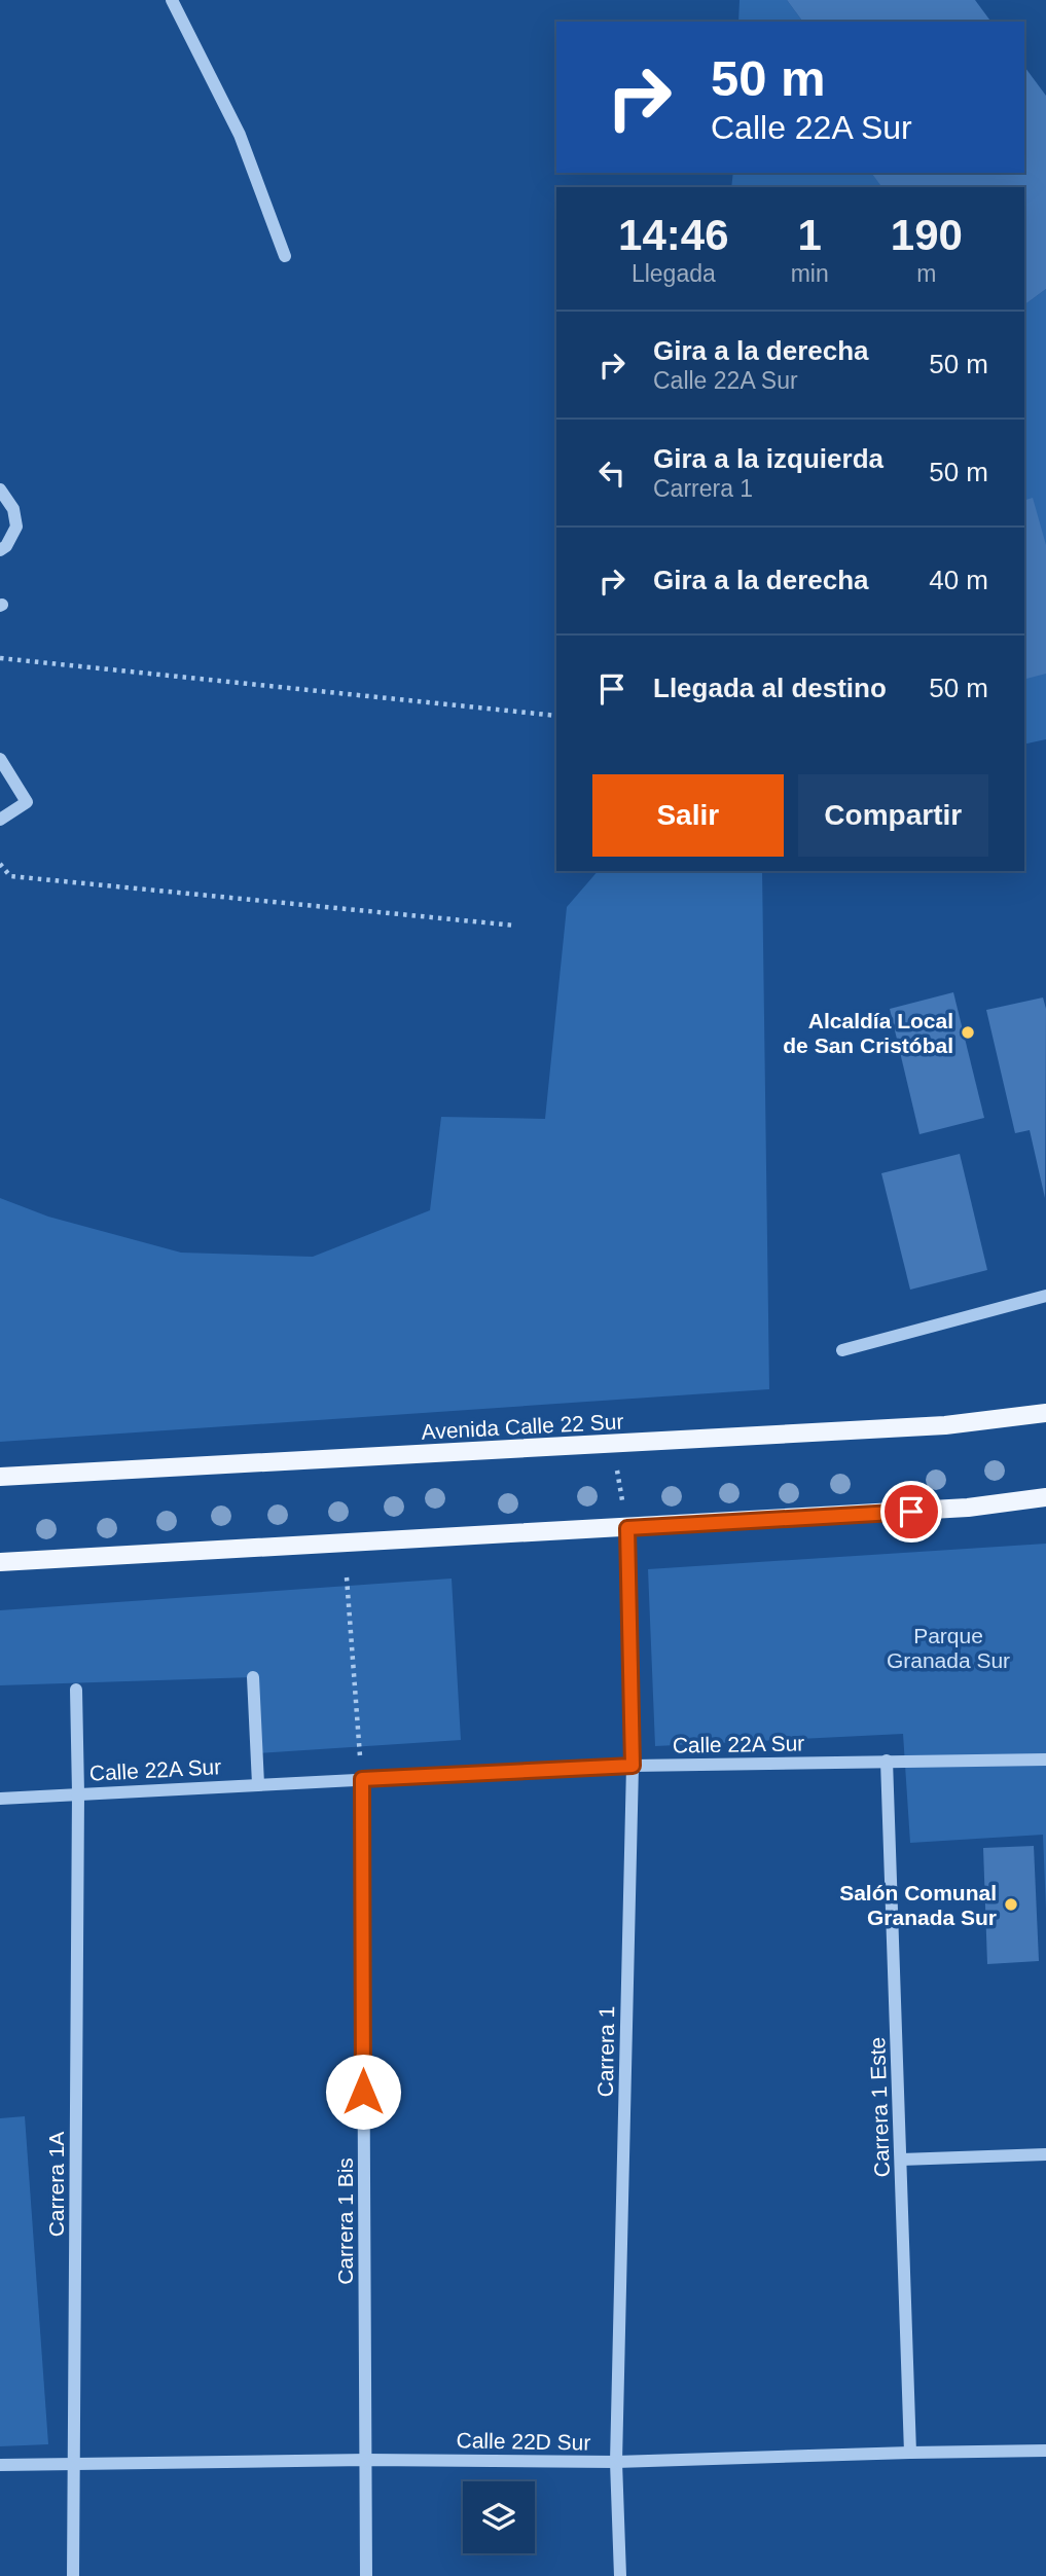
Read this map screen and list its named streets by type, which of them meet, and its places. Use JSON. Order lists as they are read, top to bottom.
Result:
{
  "streets": {
    "main road": ["Avenida Calle 22 Sur"],
    "street": [
      "Calle 22A Sur",
      "Carrera 1",
      "Carrera 1 Este",
      "Carrera 1A",
      "Carrera 1 Bis",
      "Calle 22D Sur"
    ]
  },
  "crossings": [
    ["Calle 22A Sur", "Carrera 1"],
    ["Calle 22A Sur", "Carrera 1 Este"],
    ["Calle 22A Sur", "Carrera 1A"],
    ["Calle 22A Sur", "Carrera 1 Bis"],
    ["Carrera 1", "Calle 22D Sur"],
    ["Carrera 1 Este", "Calle 22D Sur"],
    ["Carrera 1A", "Calle 22D Sur"],
    ["Carrera 1 Bis", "Calle 22D Sur"]
  ],
  "parks": ["Parque Granada Sur"],
  "places": ["Alcaldía Local de San Cristóbal", "Salón Comunal Granada Sur"],
  "page": {
    "turn": ["50 m", "Calle 22A Sur"],
    "eta": [
      "14:46",
      "Llegada",
      "1",
      "min",
      "190",
      "m"
    ],
    "list": [
      {
        "name": "Gira a la derecha",
        "note": "Calle 22A Sur",
        "value": "50 m"
      },
      {
        "name": "Gira a la izquierda",
        "note": "Carrera 1",
        "value": "50 m"
      },
      {
        "name": "Gira a la derecha",
        "value": "40 m"
      },
      {
        "name": "Llegada al destino",
        "value": "50 m"
      }
    ],
    "buttons": ["Salir", "Compartir"]
  }
}
